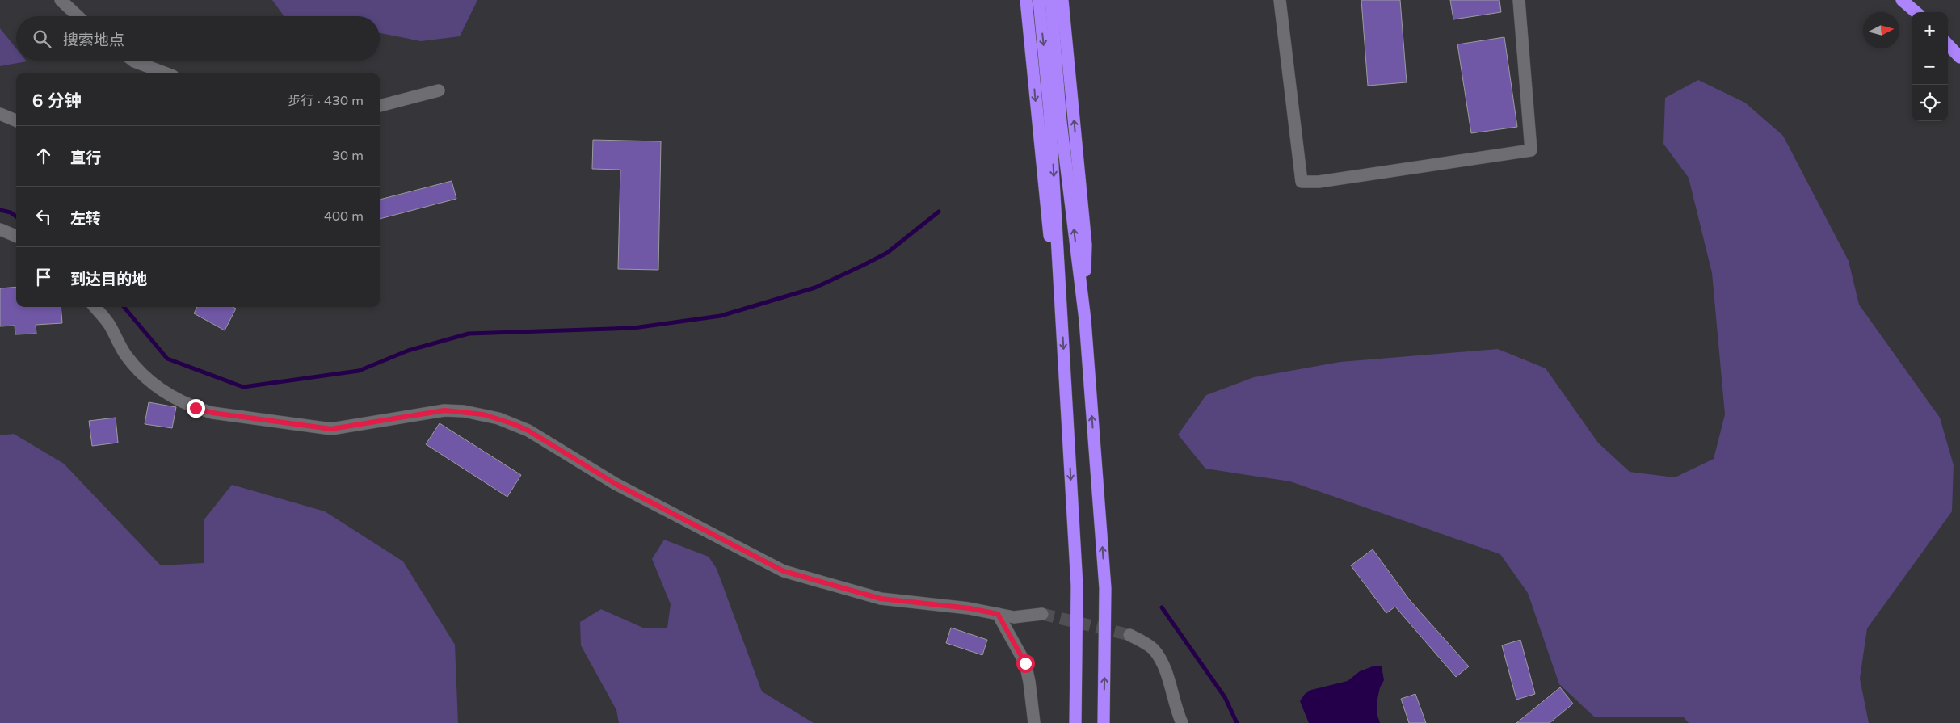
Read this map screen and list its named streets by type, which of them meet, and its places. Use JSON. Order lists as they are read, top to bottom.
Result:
{
  "north": "right",
  "page": {
    "map_buttons": ["+", "−"],
    "search": "搜索地点",
    "heading": ["6 分钟", "步行 · 430 m"],
    "list": [
      ["直行", "30 m"],
      ["左转", "400 m"],
      "到达目的地"
    ]
  }
}
